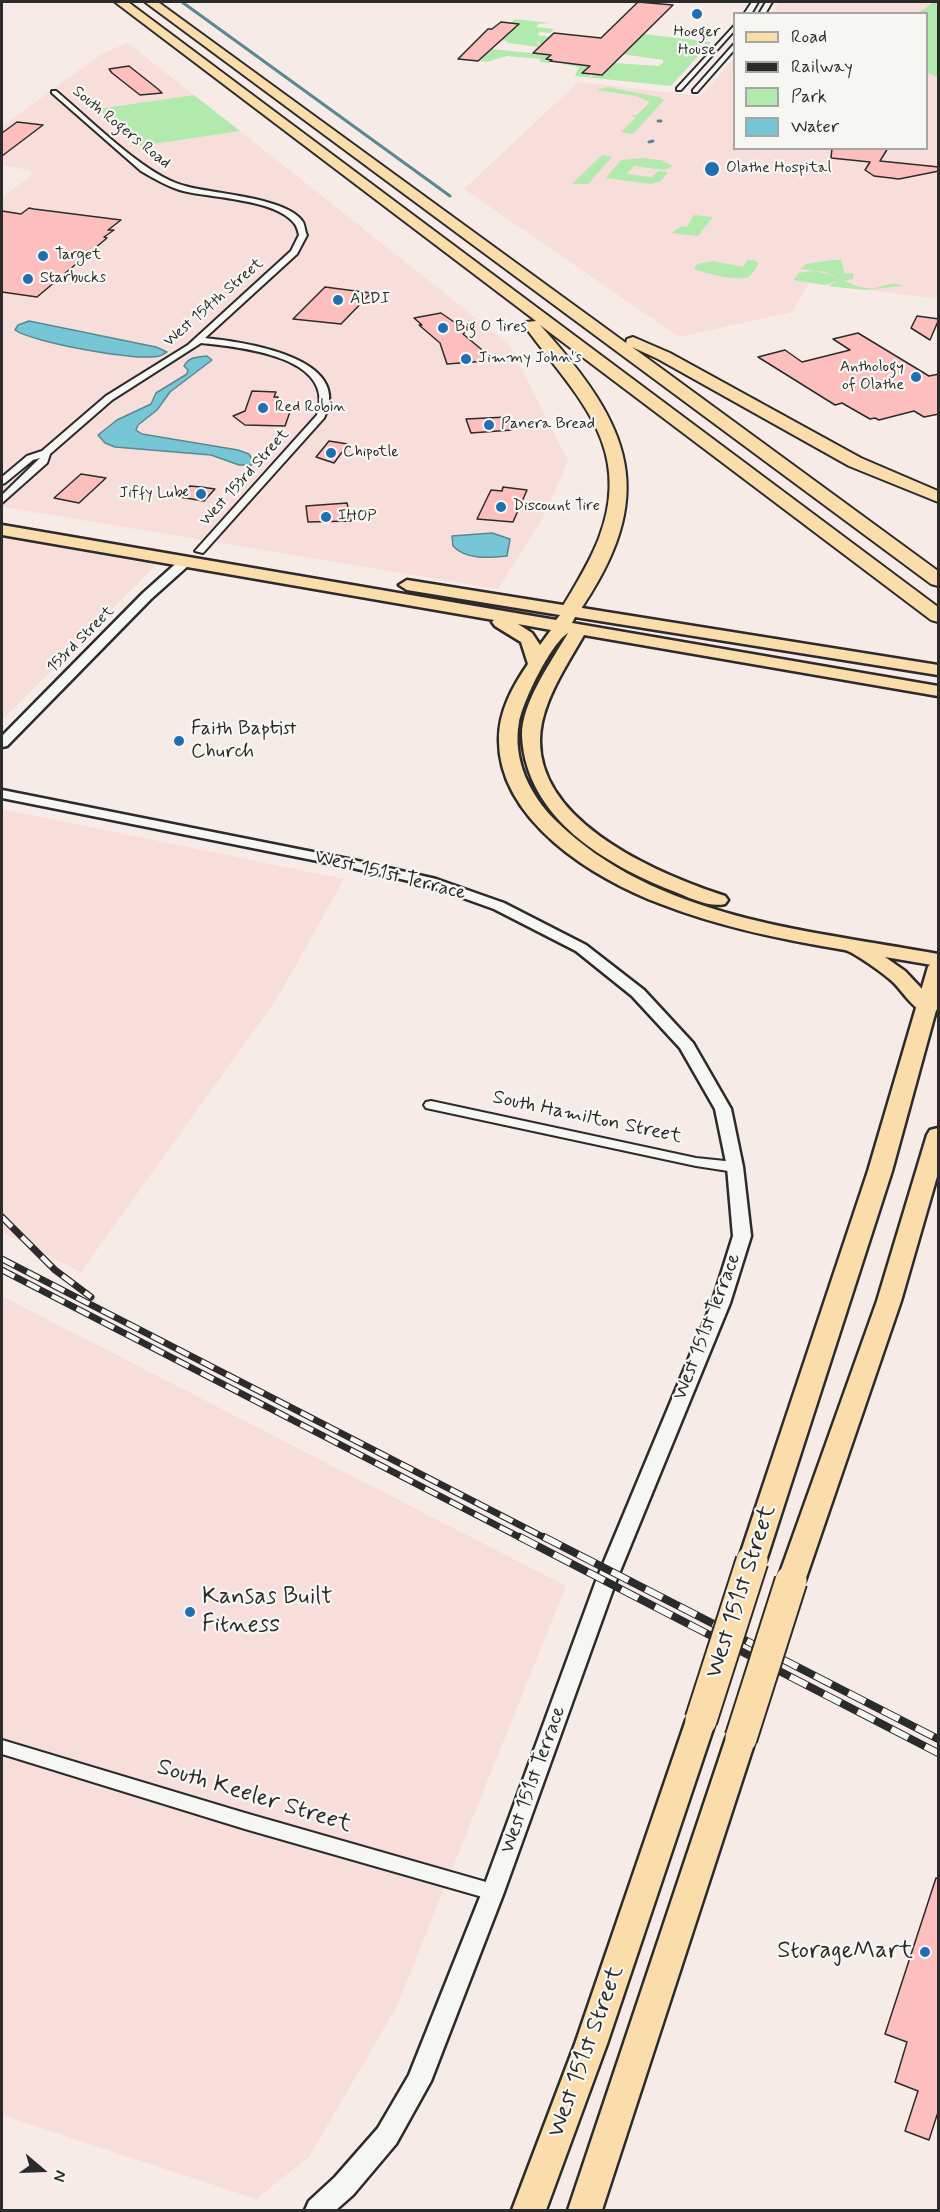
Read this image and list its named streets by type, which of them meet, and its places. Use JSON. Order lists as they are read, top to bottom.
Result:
{
  "streets": {
    "main road": ["West 151st Street"],
    "street": [
      "South Rogers Road",
      "West 154th Street",
      "West 153rd Street",
      "153rd Street",
      "West 151st Terrace",
      "South Hamilton Street",
      "South Keeler Street"
    ]
  },
  "crossings": [
    ["South Rogers Road", "West 154th Street"],
    ["West 154th Street", "West 153rd Street"],
    ["West 151st Terrace", "South Hamilton Street"],
    ["West 151st Terrace", "South Keeler Street"]
  ],
  "places": [
    "Hoeger House",
    "Olathe Hospital",
    "Target",
    "Starbucks",
    "ALDI",
    "Big O Tires",
    "Jimmy John's",
    "Anthology of Olathe",
    "Red Robin",
    "Panera Bread",
    "Chipotle",
    "Jiffy Lube",
    "Discount Tire",
    "IHOP",
    "Faith Baptist Church",
    "Kansas Built Fitness",
    "StorageMart"
  ],
  "legend": [
    "Road",
    "Railway",
    "Park",
    "Water"
  ],
  "north": "right"
}
